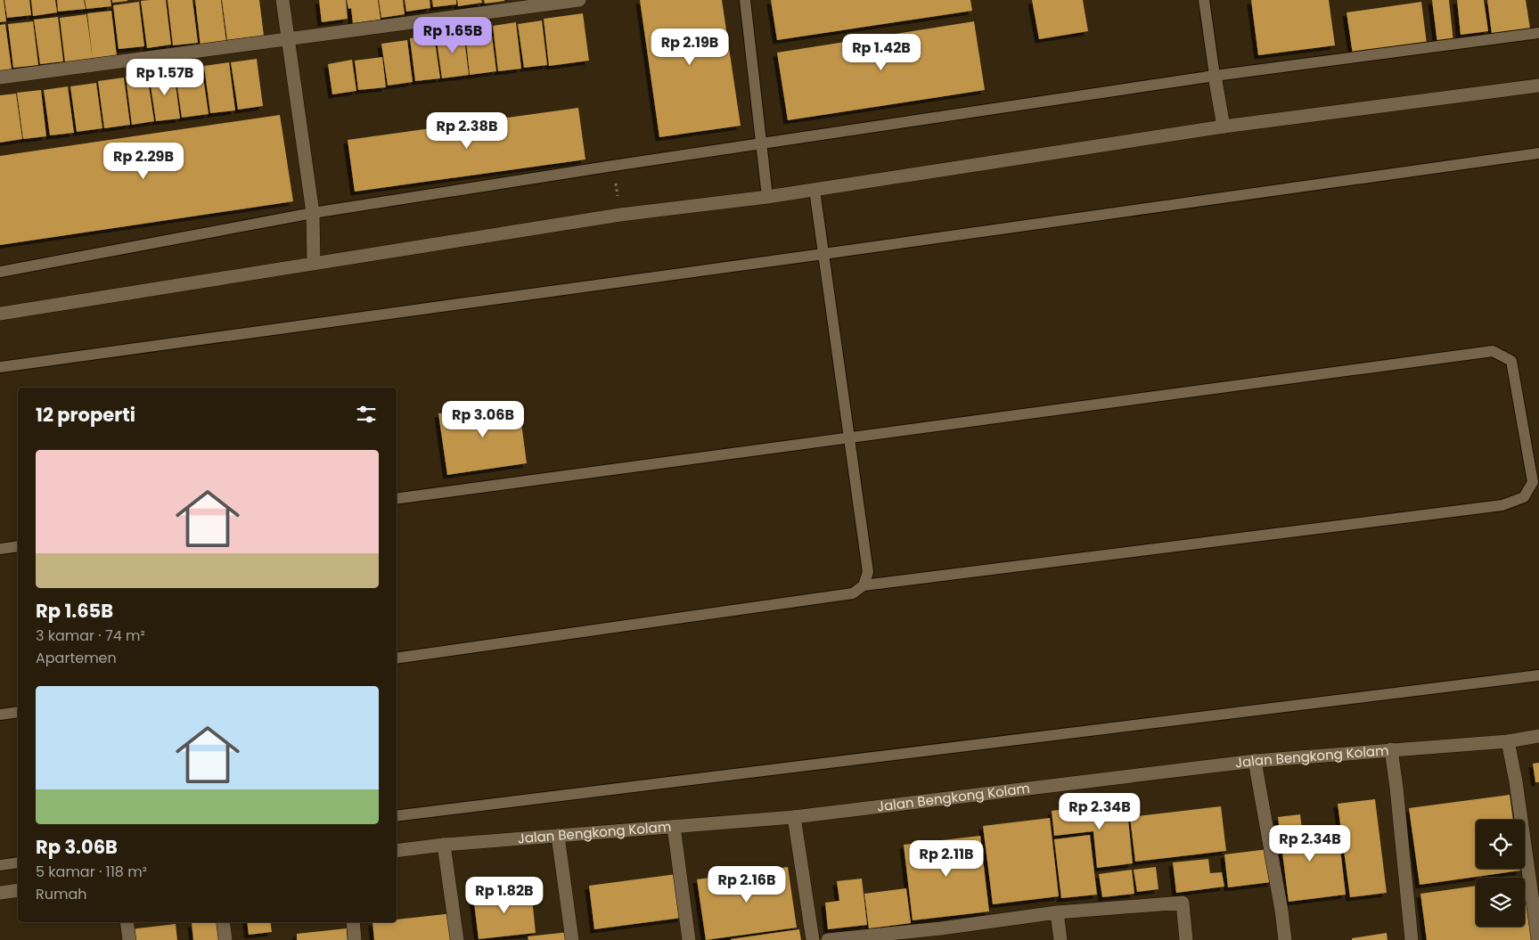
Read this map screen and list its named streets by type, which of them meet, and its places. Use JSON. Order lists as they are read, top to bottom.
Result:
{
  "streets": {
    "street": ["Jalan Bengkong Kolam"]
  },
  "page": {
    "price": [
      "Rp 1.65B",
      "Rp 2.19B",
      "Rp 1.42B",
      "Rp 1.57B",
      "Rp 2.38B",
      "Rp 2.29B",
      "Rp 3.06B",
      "Rp 2.34B",
      "Rp 2.34B",
      "Rp 2.11B",
      "Rp 2.16B",
      "Rp 1.82B"
    ],
    "heading": "12 properti",
    "list": [
      {
        "name": "Rp 1.65B",
        "note": "3 kamar · 74 m² · Apartemen"
      },
      {
        "name": "Rp 3.06B",
        "note": "5 kamar · 118 m² · Rumah"
      }
    ]
  }
}
